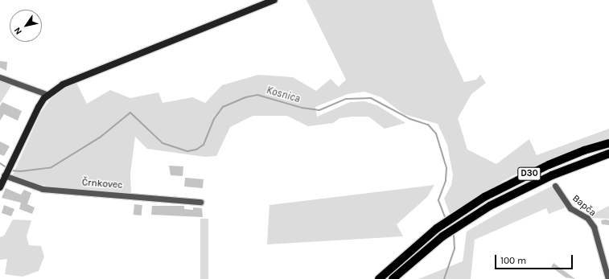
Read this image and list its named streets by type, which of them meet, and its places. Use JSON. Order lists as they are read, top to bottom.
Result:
{
  "streets": {
    "main road": ["D30"],
    "street": ["Črnkovec", "Bapča"]
  },
  "water": ["Kosnica"],
  "scale_bar": "100 m",
  "north": "bottom left"
}
